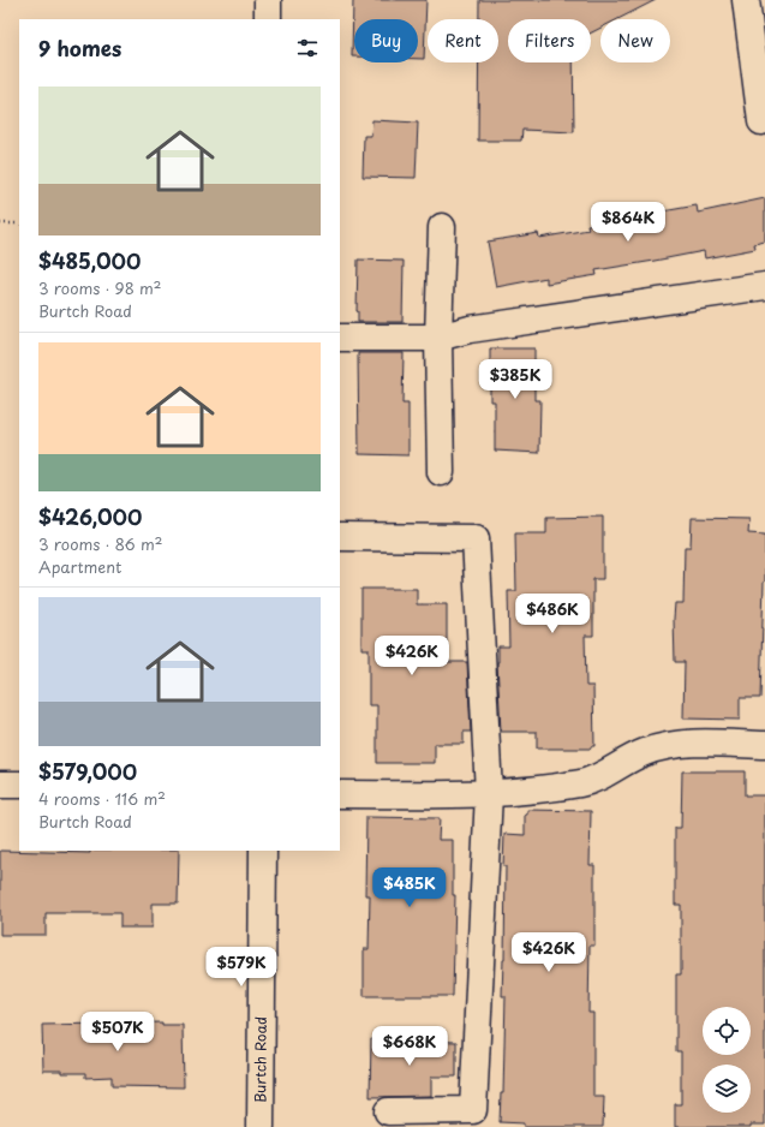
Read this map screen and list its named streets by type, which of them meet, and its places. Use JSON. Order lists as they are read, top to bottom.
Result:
{
  "streets": {
    "main road": ["Burtch Road"]
  },
  "page": {
    "chip": [
      "Buy",
      "Rent",
      "Filters",
      "New"
    ],
    "heading": "9 homes",
    "list": [
      {
        "name": "$485,000",
        "note": "3 rooms · 98 m² · Burtch Road"
      },
      {
        "name": "$426,000",
        "note": "3 rooms · 86 m² · Apartment"
      },
      {
        "name": "$579,000",
        "note": "4 rooms · 116 m² · Burtch Road"
      }
    ],
    "price": [
      "$864K",
      "$385K",
      "$486K",
      "$426K",
      "$485K",
      "$426K",
      "$579K",
      "$507K",
      "$668K"
    ]
  }
}
